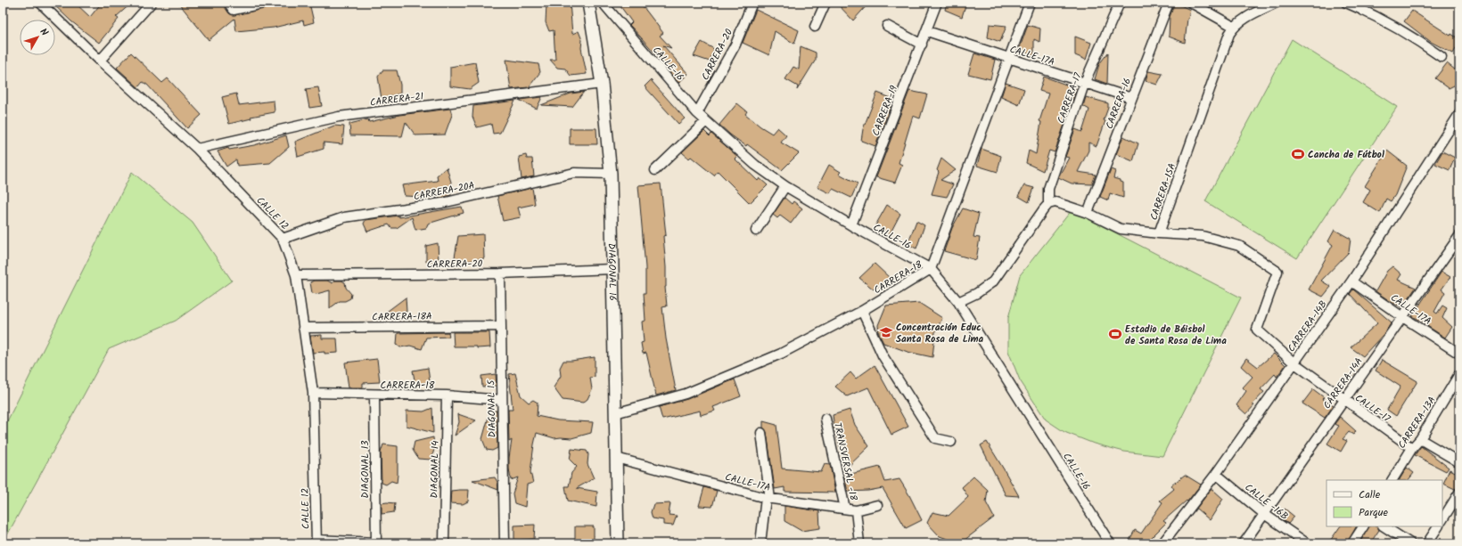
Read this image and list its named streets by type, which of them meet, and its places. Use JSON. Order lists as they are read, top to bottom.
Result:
{
  "streets": {
    "street": [
      "CARRERA-20",
      "CALLE-17A",
      "CALLE-16",
      "CARRERA-17",
      "CARRERA-21",
      "CARRERA-16",
      "CARRERA-19",
      "CARRERA-20A",
      "CARRERA-15A",
      "CALLE 12",
      "DIAGONAL 16",
      "CARRERA-18",
      "CARRERA-18A",
      "CARRERA-14B",
      "CARRERA-14A",
      "CALLE-17",
      "DIAGONAL 15",
      "CARRERA-13A",
      "TRANSVERSAL -18",
      "DIAGONAL 13",
      "DIAGONAL 14",
      "CALLE -16B"
    ]
  },
  "crossings": [
    ["CARRERA-20", "CALLE-16"],
    ["CARRERA-20", "CALLE 12"],
    ["CARRERA-20", "DIAGONAL 16"],
    ["CARRERA-20", "DIAGONAL 15"],
    ["CALLE-17A", "CARRERA-17"],
    ["CALLE-17A", "CARRERA-16"],
    ["CALLE-17A", "CARRERA-19"],
    ["CALLE-17A", "DIAGONAL 16"],
    ["CALLE-17A", "CARRERA-18"],
    ["CALLE-17A", "CARRERA-14B"],
    ["CALLE-17A", "CARRERA-14A"],
    ["CALLE-17A", "TRANSVERSAL -18"],
    ["CALLE-16", "CARRERA-19"],
    ["CALLE-16", "CARRERA-18"],
    ["CARRERA-17", "CARRERA-15A"],
    ["CARRERA-21", "CALLE 12"],
    ["CARRERA-21", "DIAGONAL 16"],
    ["CARRERA-16", "CARRERA-15A"],
    ["CARRERA-20A", "CALLE 12"],
    ["CARRERA-20A", "DIAGONAL 16"],
    ["CARRERA-15A", "CALLE-17"],
    ["CALLE 12", "CARRERA-18"],
    ["CALLE 12", "CARRERA-18A"],
    ["DIAGONAL 16", "CARRERA-18"],
    ["CARRERA-18", "DIAGONAL 15"],
    ["CARRERA-18", "DIAGONAL 13"],
    ["CARRERA-18", "DIAGONAL 14"],
    ["CARRERA-18A", "DIAGONAL 15"],
    ["CARRERA-14B", "CALLE-17"],
    ["CARRERA-14B", "CALLE -16B"],
    ["CARRERA-14A", "CALLE-17"],
    ["CARRERA-14A", "CALLE -16B"],
    ["CALLE-17", "CARRERA-13A"]
  ],
  "places": {
    "sports": ["Cancha de Fútbol", "Estadio de Béisbol de Santa Rosa de Lima"],
    "school or university": ["Concentración Educ Santa Rosa de Lima"]
  },
  "legend": ["Calle", "Parque"],
  "north": "top right"
}
